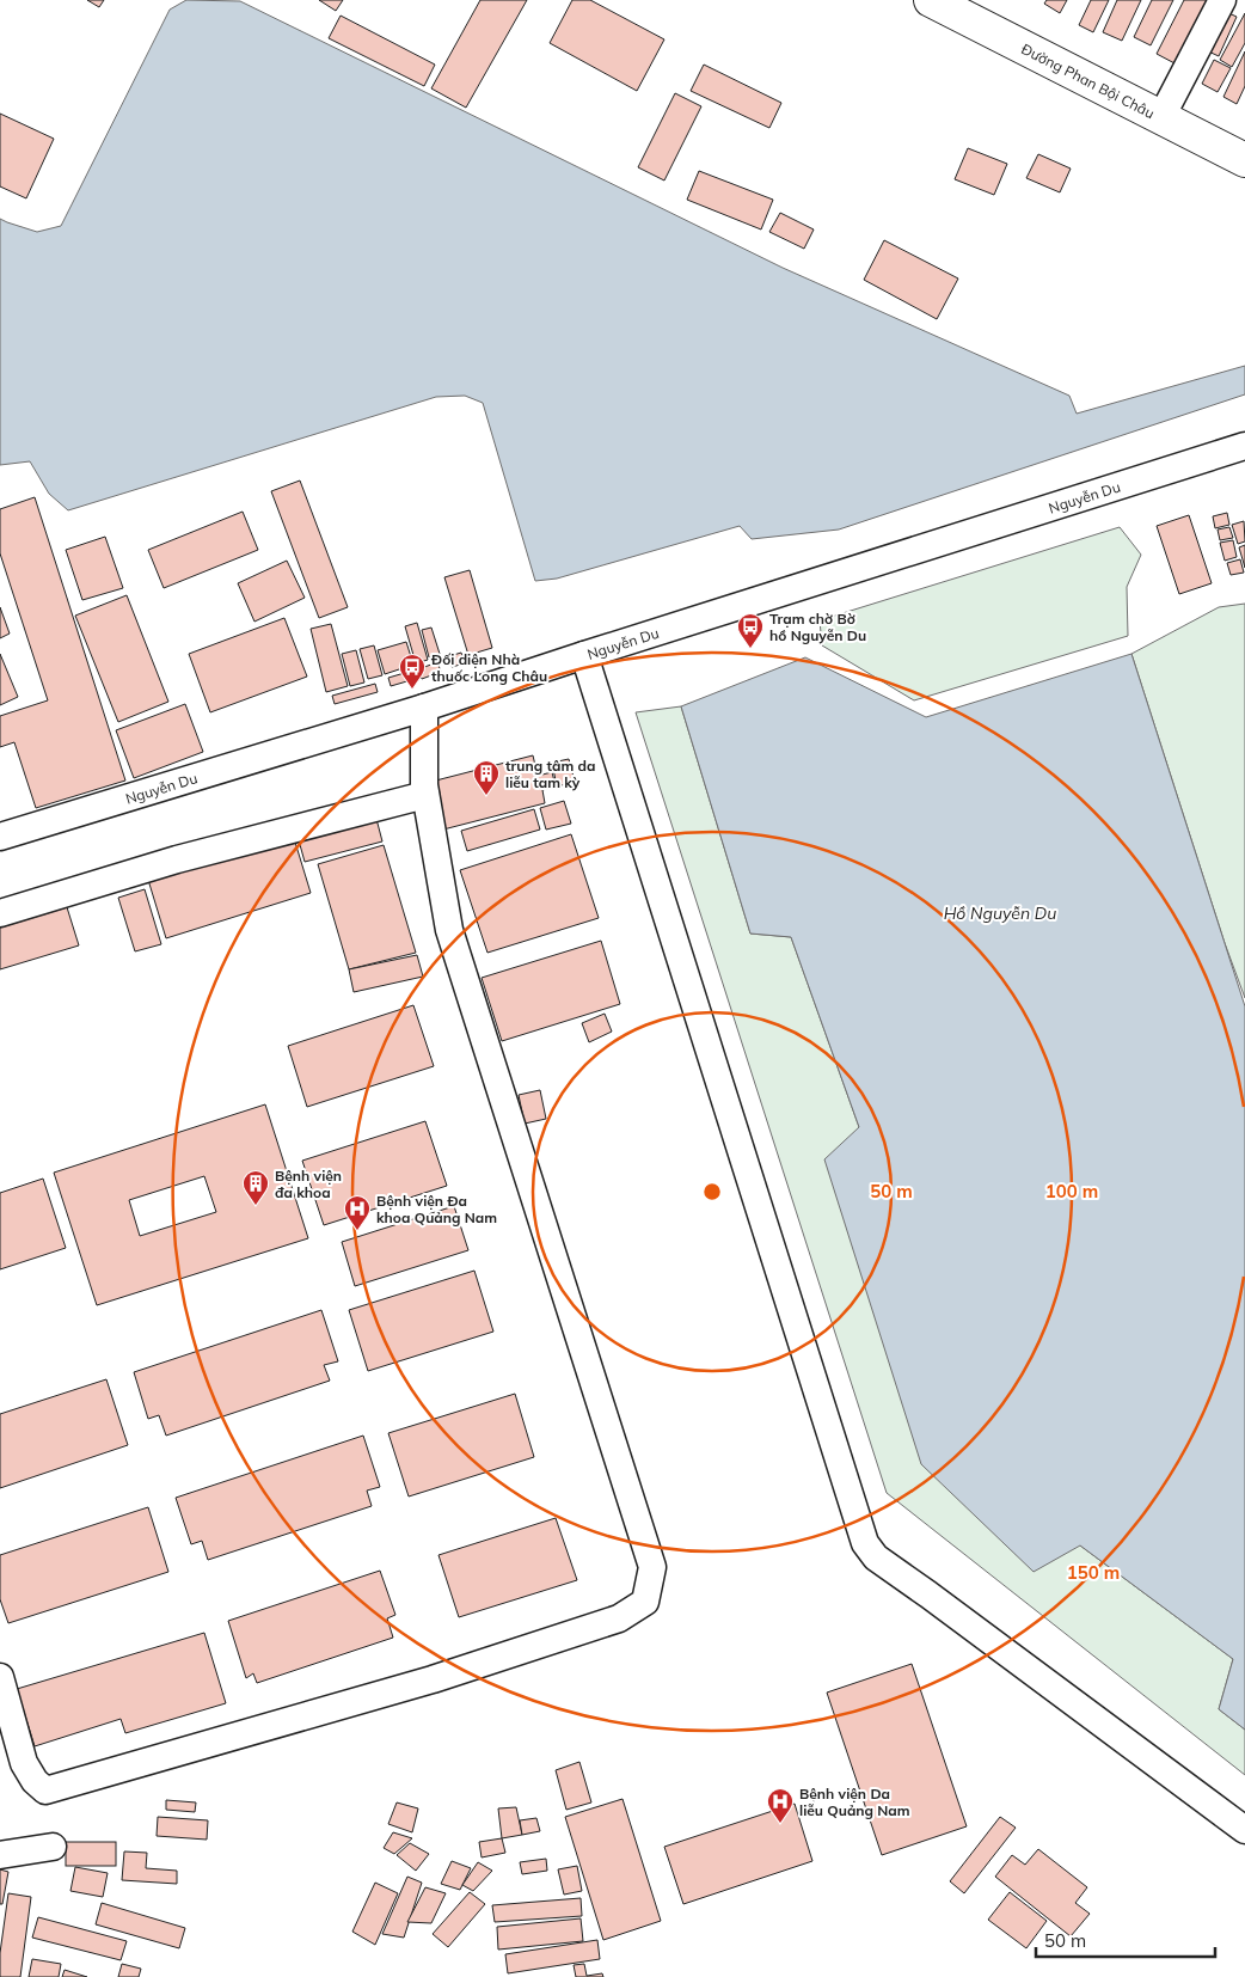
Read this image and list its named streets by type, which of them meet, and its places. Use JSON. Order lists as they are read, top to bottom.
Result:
{
  "streets": {
    "main road": ["Đường Phan Bội Châu"],
    "street": ["Nguyễn Du"]
  },
  "water": ["Hồ Nguyễn Du"],
  "places": {
    "bus stop": ["Trạm chờ Bờ hồ Nguyễn Du", "Đối diện Nhà thuốc Long Châu"],
    "building": ["trung tâm da liễu tam kỳ", "Bệnh viện đa khoa"],
    "hospital": ["Bệnh viện Đa khoa Quảng Nam", "Bệnh viện Da liễu Quảng Nam"]
  },
  "scale_bar": "50 m",
  "rings": ["50 m", "100 m", "150 m"]
}
